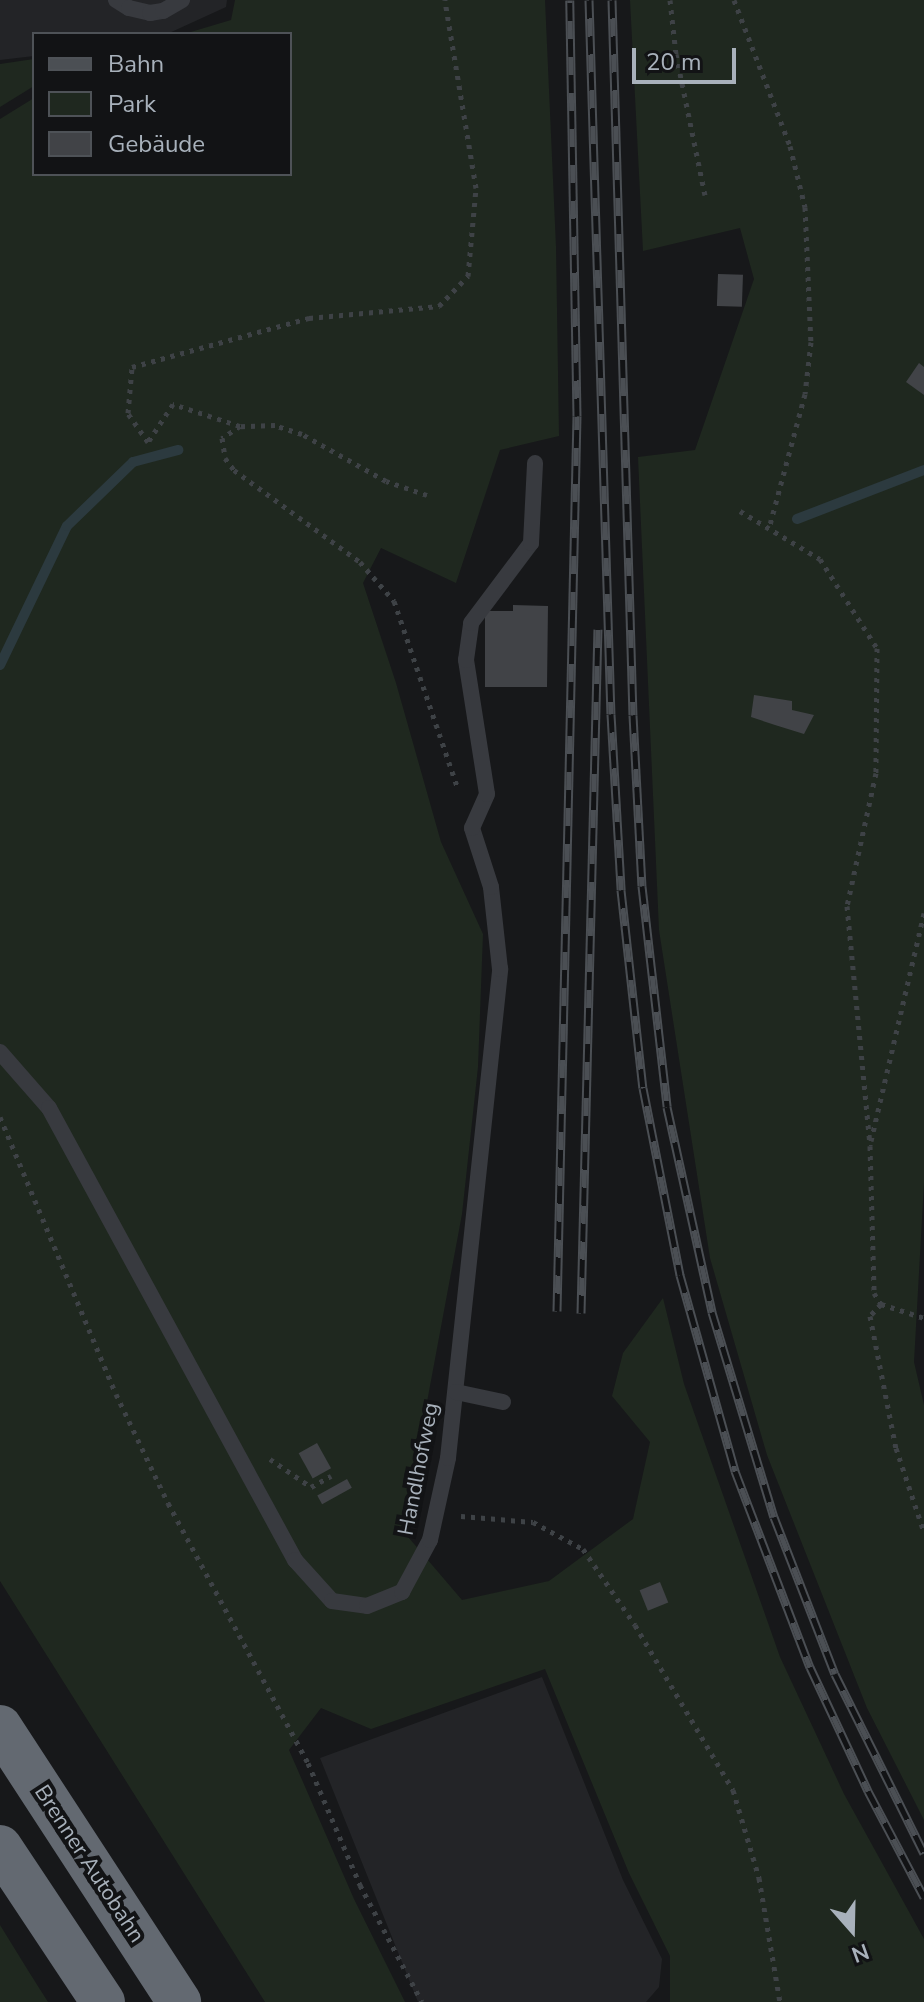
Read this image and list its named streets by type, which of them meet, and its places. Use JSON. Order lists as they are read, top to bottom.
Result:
{
  "streets": {
    "highway": ["Brenner Autobahn"],
    "lane": ["Handlhofweg"]
  },
  "legend": ["Bahn", "Park", "Gebäude"],
  "scale_bar": "20 m",
  "north": "bottom"
}
